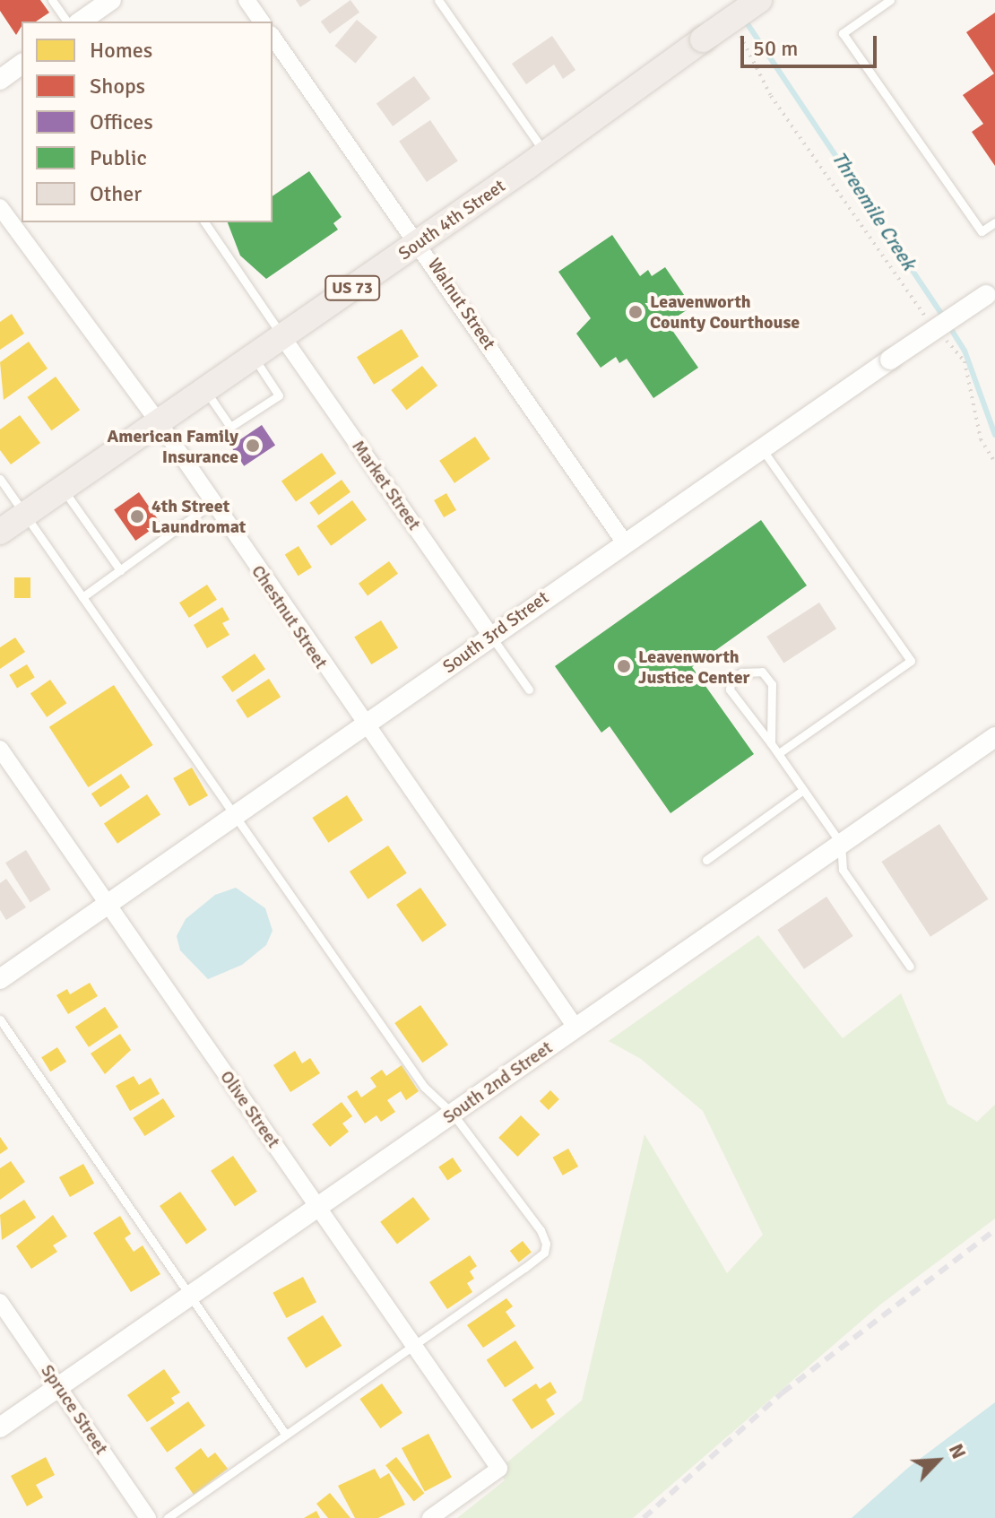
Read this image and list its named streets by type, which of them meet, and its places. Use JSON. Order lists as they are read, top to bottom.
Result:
{
  "streets": {
    "highway": ["South 4th Street", "US 73"],
    "street": [
      "Walnut Street",
      "Market Street",
      "Chestnut Street",
      "South 3rd Street",
      "South 2nd Street",
      "Olive Street",
      "Spruce Street"
    ]
  },
  "crossings": [
    ["South 4th Street", "Walnut Street"],
    ["South 4th Street", "Market Street"],
    ["South 4th Street", "Chestnut Street"],
    ["Walnut Street", "South 3rd Street"],
    ["Market Street", "South 3rd Street"],
    ["Chestnut Street", "South 3rd Street"],
    ["Chestnut Street", "South 2nd Street"],
    ["South 3rd Street", "Olive Street"],
    ["South 2nd Street", "Olive Street"],
    ["South 2nd Street", "Spruce Street"]
  ],
  "water": ["Threemile Creek"],
  "places": [
    "Leavenworth County Courthouse",
    "American Family Insurance",
    "4th Street Laundromat",
    "Leavenworth Justice Center"
  ],
  "legend": [
    "Homes",
    "Shops",
    "Offices",
    "Public",
    "Other"
  ],
  "scale_bar": "50 m",
  "north": "top right"
}
